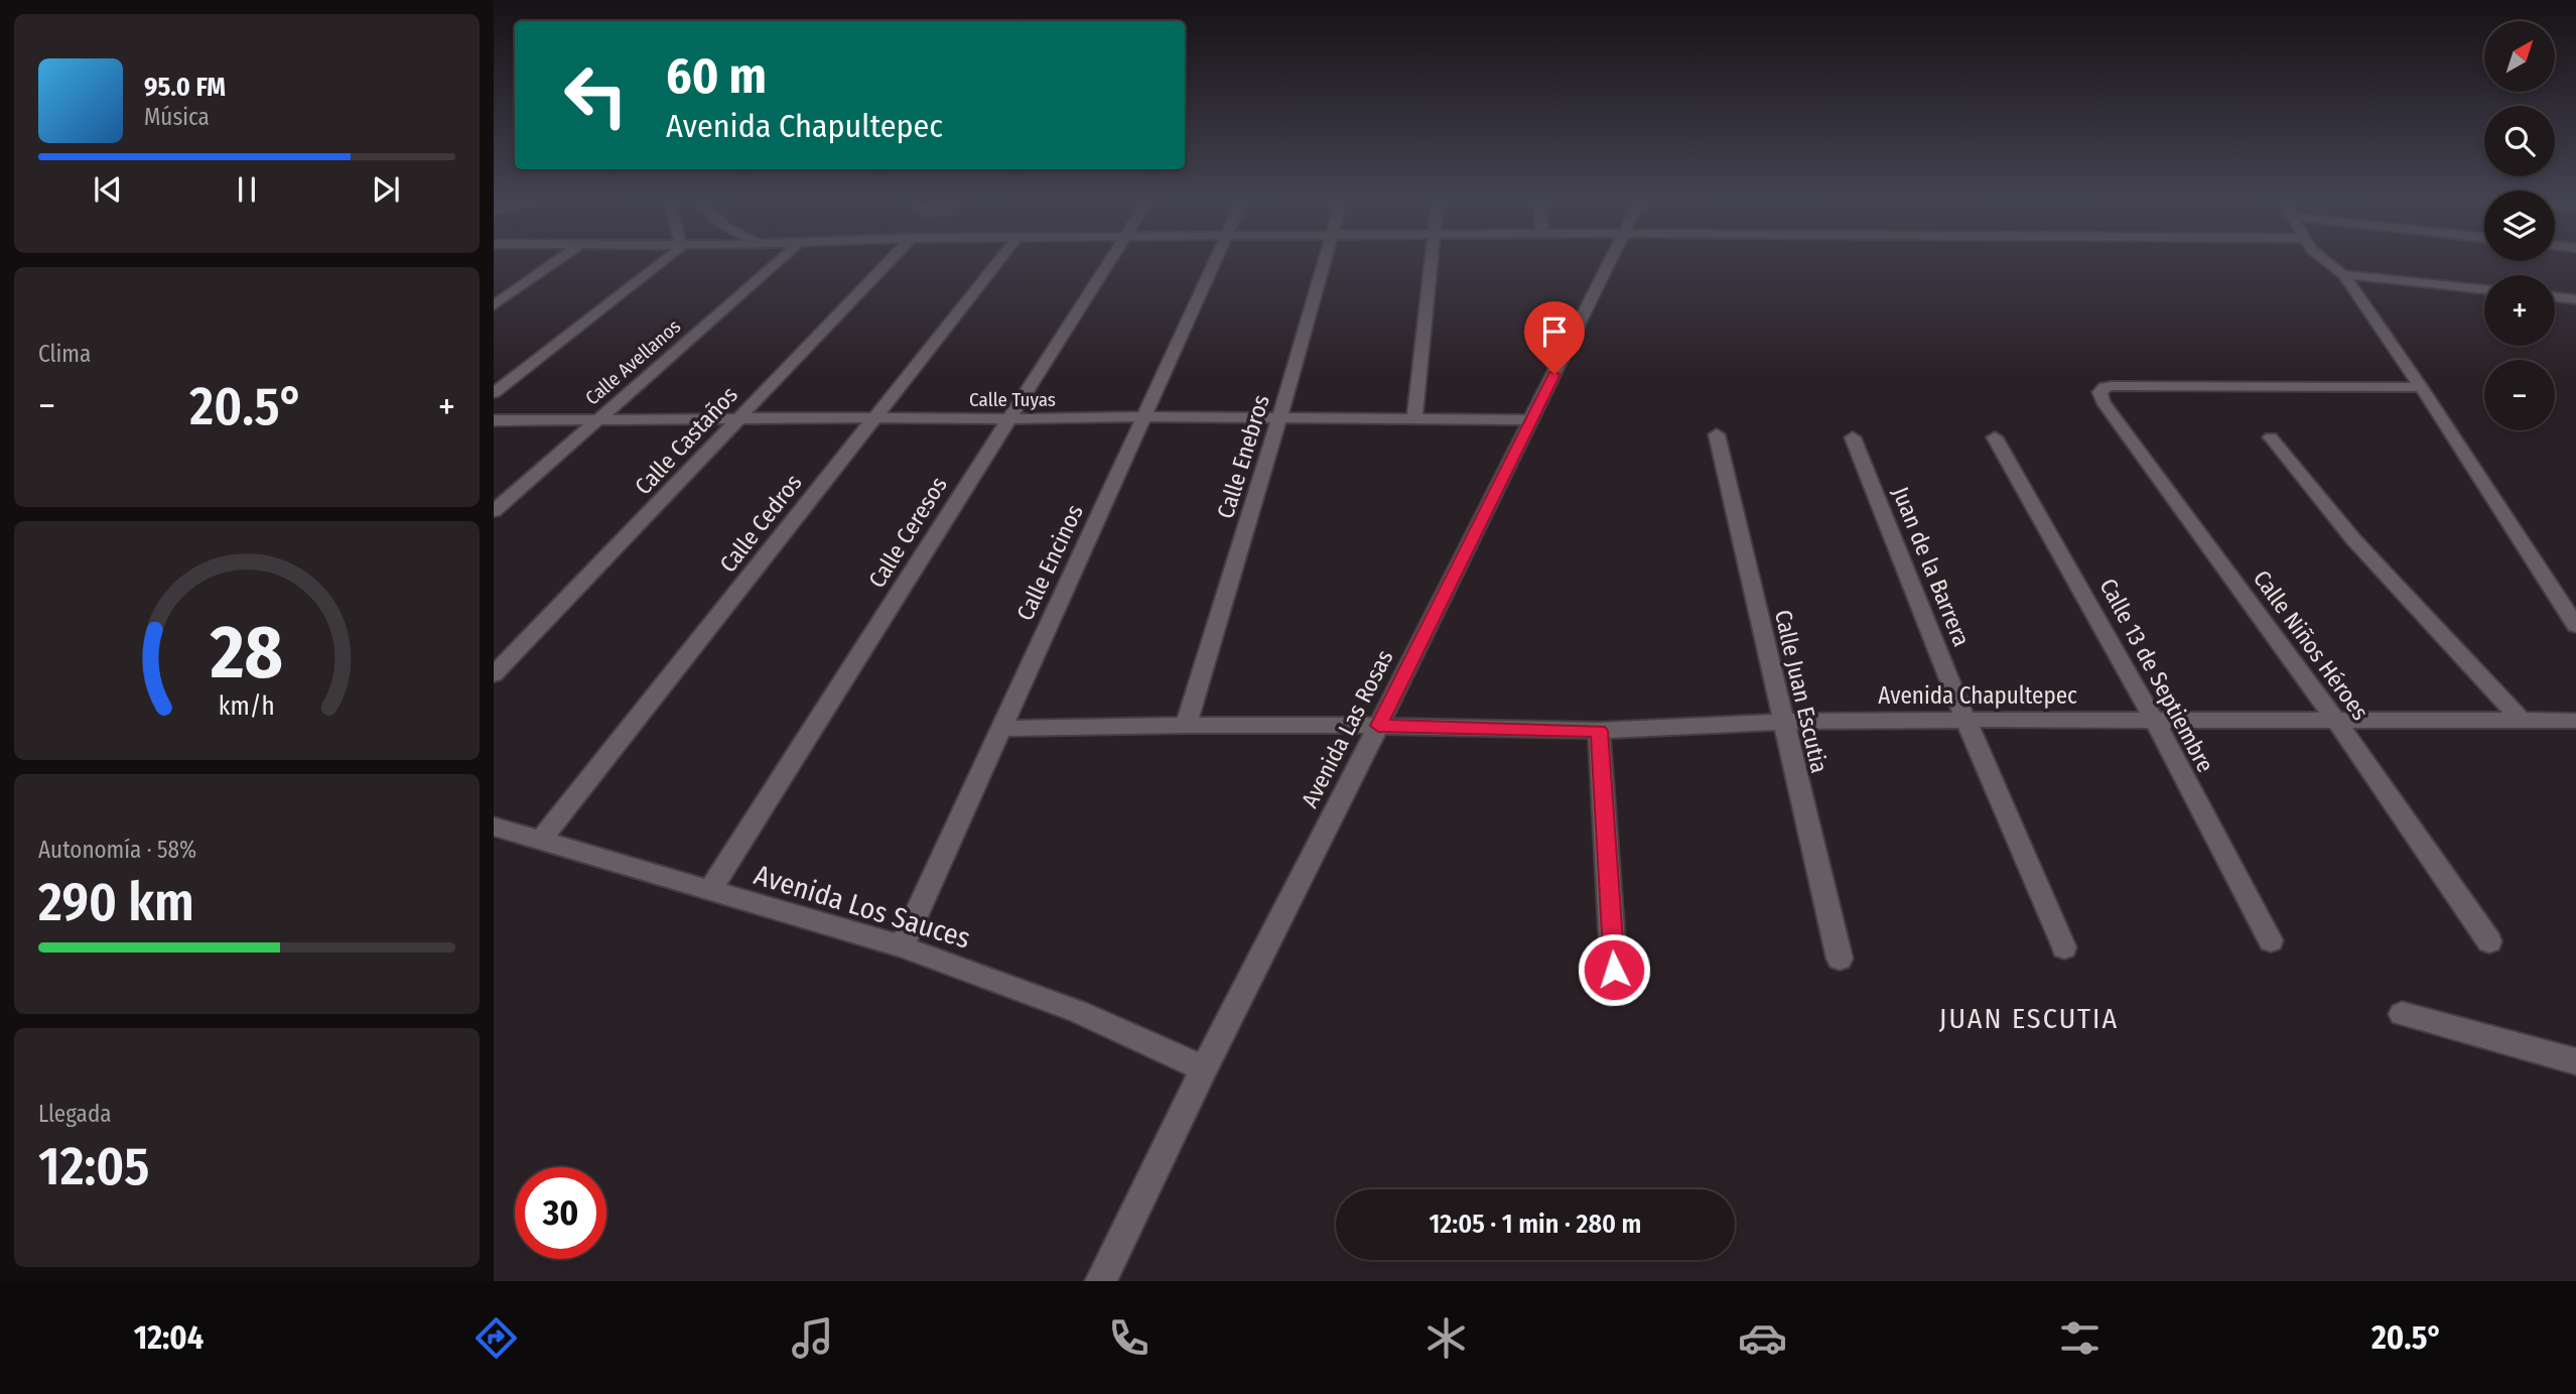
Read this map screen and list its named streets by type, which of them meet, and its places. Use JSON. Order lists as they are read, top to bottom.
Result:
{
  "streets": {
    "street": [
      "Calle Avellanos",
      "Calle Tuyas",
      "Calle Castaños",
      "Calle Enebros",
      "Calle Cedros",
      "Calle Ceresos",
      "Calle Encinos",
      "Juan de la Barrera",
      "Calle Niños Héroes",
      "Calle 13 de Septiembre",
      "Calle Juan Escutia",
      "Avenida Chapultepec",
      "Avenida Las Rosas",
      "Avenida Los Sauces"
    ]
  },
  "crossings": [
    ["Calle Avellanos", "Calle Tuyas"],
    ["Calle Tuyas", "Calle Castaños"],
    ["Calle Tuyas", "Calle Enebros"],
    ["Calle Tuyas", "Calle Cedros"],
    ["Calle Tuyas", "Calle Ceresos"],
    ["Calle Tuyas", "Calle Encinos"],
    ["Calle Tuyas", "Avenida Las Rosas"],
    ["Calle Enebros", "Avenida Chapultepec"],
    ["Calle Cedros", "Avenida Los Sauces"],
    ["Calle Ceresos", "Avenida Los Sauces"],
    ["Calle Encinos", "Avenida Chapultepec"],
    ["Calle Encinos", "Avenida Los Sauces"],
    ["Juan de la Barrera", "Avenida Chapultepec"],
    ["Calle Niños Héroes", "Avenida Chapultepec"],
    ["Calle 13 de Septiembre", "Avenida Chapultepec"],
    ["Calle Juan Escutia", "Avenida Chapultepec"],
    ["Avenida Chapultepec", "Avenida Las Rosas"],
    ["Avenida Las Rosas", "Avenida Los Sauces"]
  ],
  "districts": ["JUAN ESCUTIA"],
  "north": "top right",
  "page": {
    "map_buttons": ["+", "−"],
    "turn": ["60 m", "Avenida Chapultepec"],
    "song": ["95.0 FM", "Música"],
    "tile": [
      "Clima",
      ["Autonomía · 58%", "290 km"],
      ["Llegada", "12:05"]
    ],
    "heat": ["−", "20.5°", "+"],
    "limit": "30",
    "trip": "12:05 · 1 min · 280 m",
    "tabs": ["12:04", "20.5°"],
    "gauge": ["28", "km/h"]
  }
}
